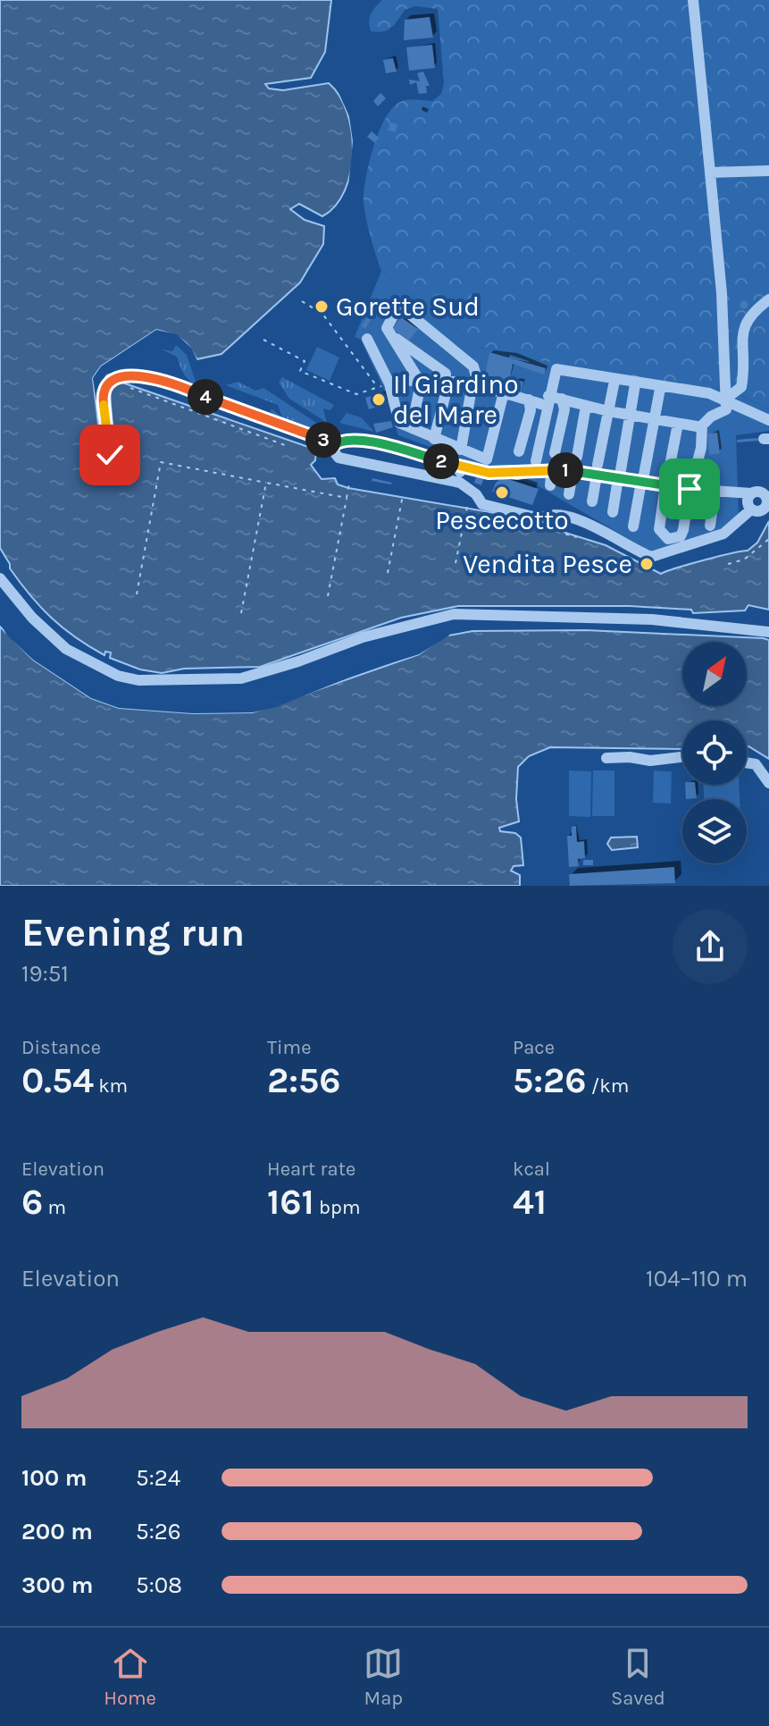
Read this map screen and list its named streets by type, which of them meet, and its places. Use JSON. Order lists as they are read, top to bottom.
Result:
{
  "places": [
    "Gorette Sud",
    "Il Giardino del Mare",
    "Pescecotto",
    "Vendita Pesce"
  ],
  "north": "top right",
  "page": {
    "pins": [
      "4",
      "3",
      "2",
      "1"
    ],
    "heading": ["Evening run", "19:51"],
    "stats": [
      ["Distance", "0.54 km"],
      ["Time", "2:56"],
      ["Pace", "5:26 /km"],
      ["Elevation", "6 m"],
      ["Heart rate", "161 bpm"],
      ["kcal", "41"]
    ],
    "chart": ["Elevation", "104–110 m"],
    "list": [
      {
        "name": "100 m",
        "note": "5:24"
      },
      {
        "name": "200 m",
        "note": "5:26"
      },
      {
        "name": "300 m",
        "note": "5:08"
      }
    ],
    "tabs": ["Home", "Map", "Saved"]
  }
}
